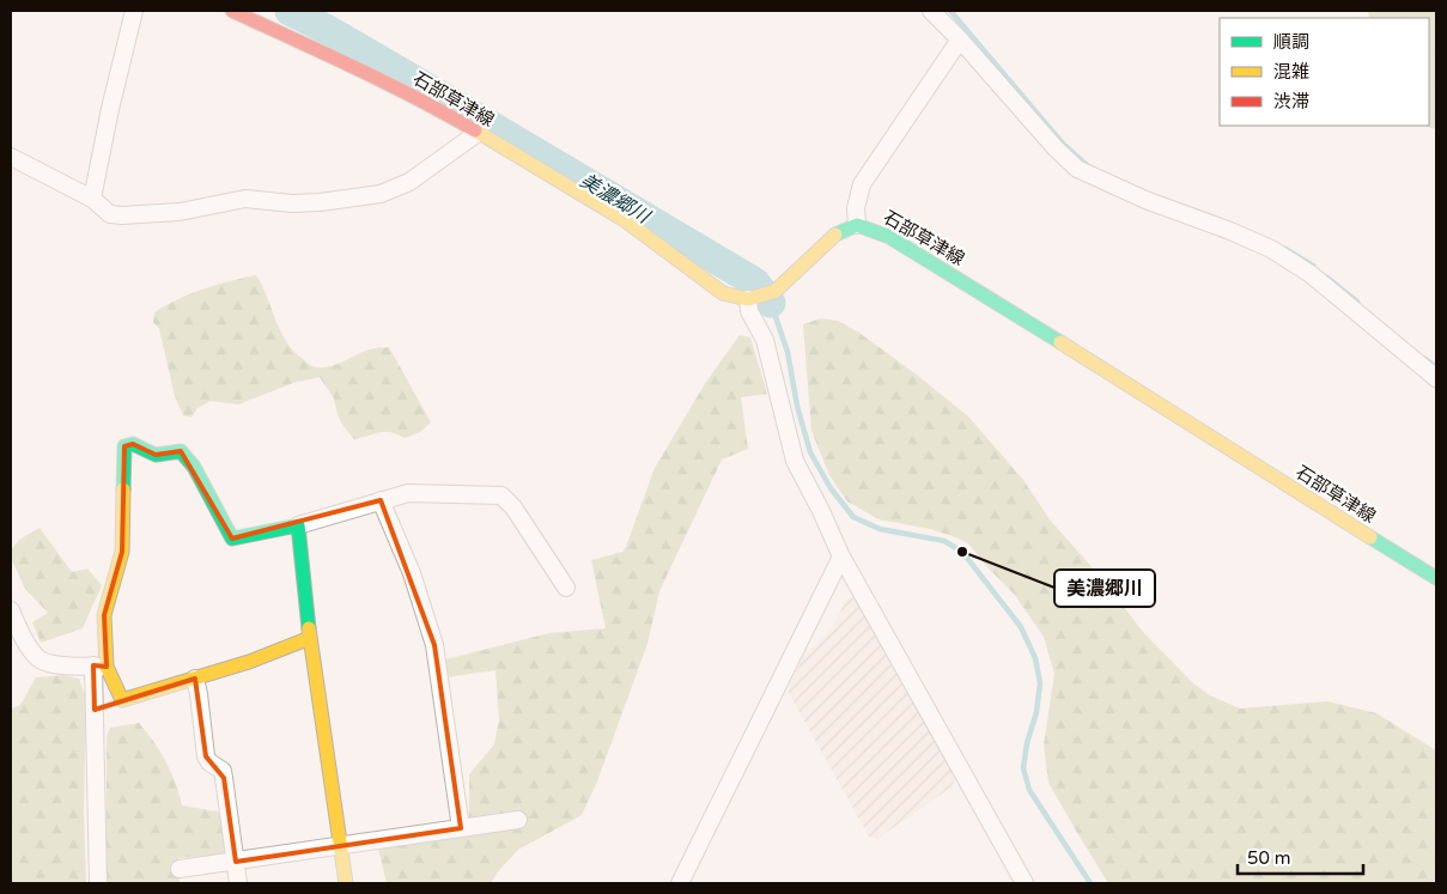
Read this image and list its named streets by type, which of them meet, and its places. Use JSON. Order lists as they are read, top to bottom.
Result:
{
  "streets": {
    "main road": ["石部草津線"]
  },
  "water": ["美濃郷川"],
  "places": ["美濃郷川"],
  "legend": ["順調", "混雑", "渋滞"],
  "scale_bar": "50 m"
}
